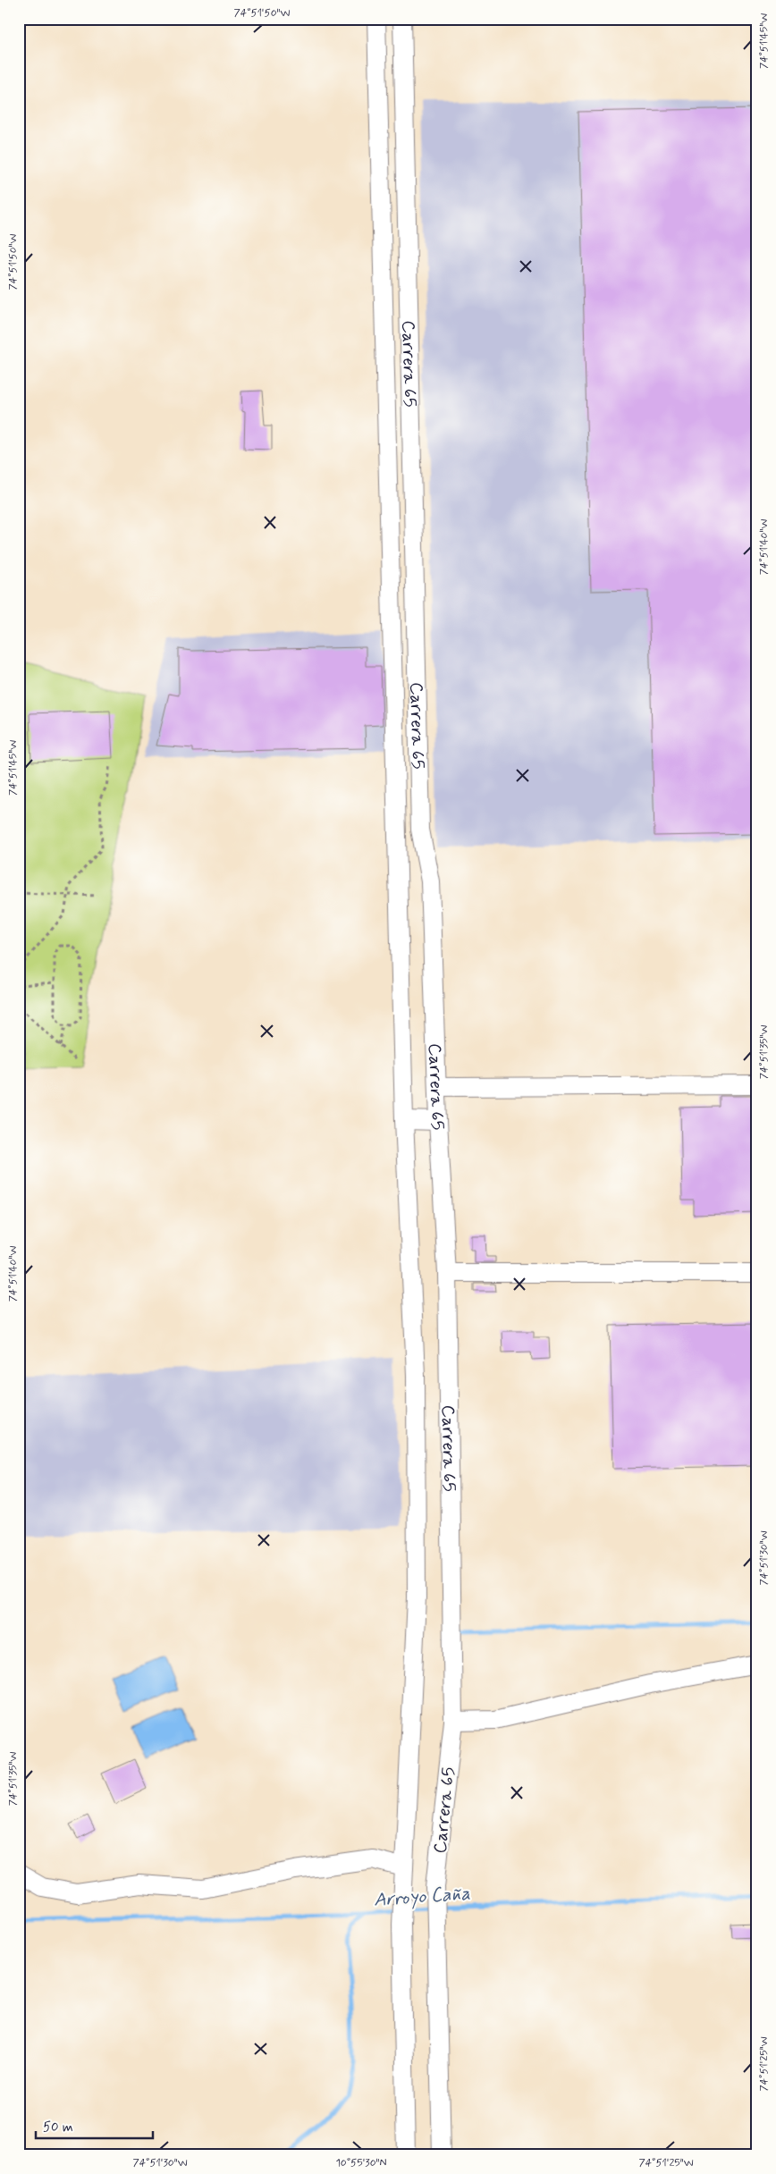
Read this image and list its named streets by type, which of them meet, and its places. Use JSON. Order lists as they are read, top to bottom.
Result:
{
  "streets": {
    "street": ["Carrera 65"]
  },
  "water": ["Arroyo Caña"],
  "scale_bar": "50 m",
  "coordinates": [
    "74°51'50\"W",
    "74°51'45\"W",
    "74°51'40\"W",
    "74°51'35\"W",
    "74°51'30\"W",
    "74°51'25\"W",
    "10°55'30\"N"
  ]
}
